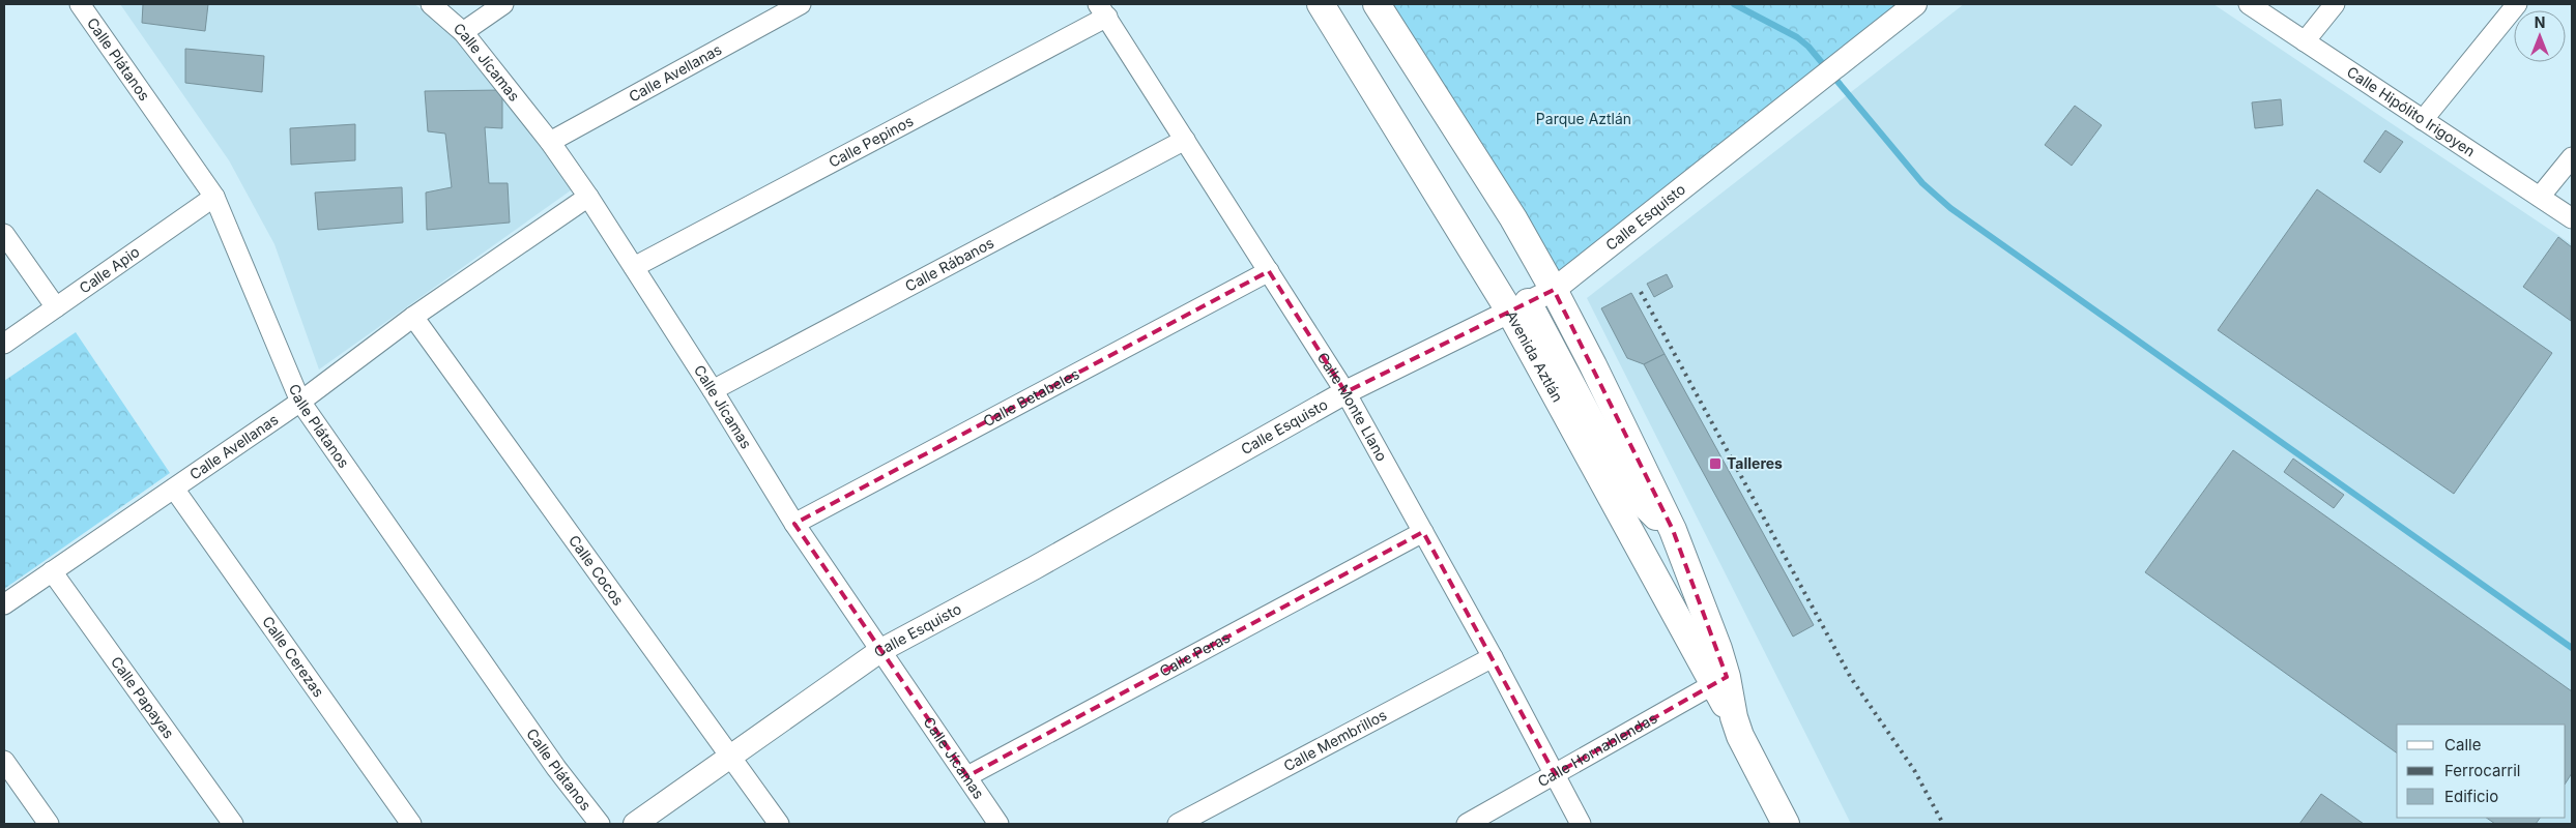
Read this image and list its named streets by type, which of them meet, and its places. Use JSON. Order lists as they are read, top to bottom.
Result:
{
  "streets": {
    "main road": ["Avenida Aztlán"],
    "street": [
      "Calle Plátanos",
      "Calle Jícamas",
      "Calle Avellanas",
      "Calle Hipólito Irigoyen",
      "Calle Pepinos",
      "Calle Esquisto",
      "Calle Rábanos",
      "Calle Apio",
      "Calle Betabeles",
      "Calle Monte Llano",
      "Calle Cocos",
      "Calle Peras",
      "Calle Cerezas",
      "Calle Papayas",
      "Calle Membrillos",
      "Calle Hornablendas"
    ]
  },
  "crossings": [
    ["Calle Plátanos", "Calle Avellanas"],
    ["Calle Plátanos", "Calle Apio"],
    ["Calle Jícamas", "Calle Avellanas"],
    ["Calle Jícamas", "Calle Pepinos"],
    ["Calle Jícamas", "Calle Esquisto"],
    ["Calle Jícamas", "Calle Rábanos"],
    ["Calle Jícamas", "Calle Betabeles"],
    ["Calle Jícamas", "Calle Peras"],
    ["Calle Avellanas", "Calle Cocos"],
    ["Calle Avellanas", "Calle Cerezas"],
    ["Calle Avellanas", "Calle Papayas"],
    ["Calle Pepinos", "Calle Monte Llano"],
    ["Calle Esquisto", "Avenida Aztlán"],
    ["Calle Esquisto", "Calle Monte Llano"],
    ["Calle Esquisto", "Calle Cocos"],
    ["Calle Rábanos", "Calle Monte Llano"],
    ["Avenida Aztlán", "Calle Hornablendas"],
    ["Calle Betabeles", "Calle Monte Llano"],
    ["Calle Monte Llano", "Calle Peras"],
    ["Calle Monte Llano", "Calle Membrillos"],
    ["Calle Monte Llano", "Calle Hornablendas"]
  ],
  "parks": ["Parque Aztlán"],
  "places": {
    "transit": ["Talleres"]
  },
  "legend": ["Calle", "Ferrocarril", "Edificio"],
  "north": "top"
}
